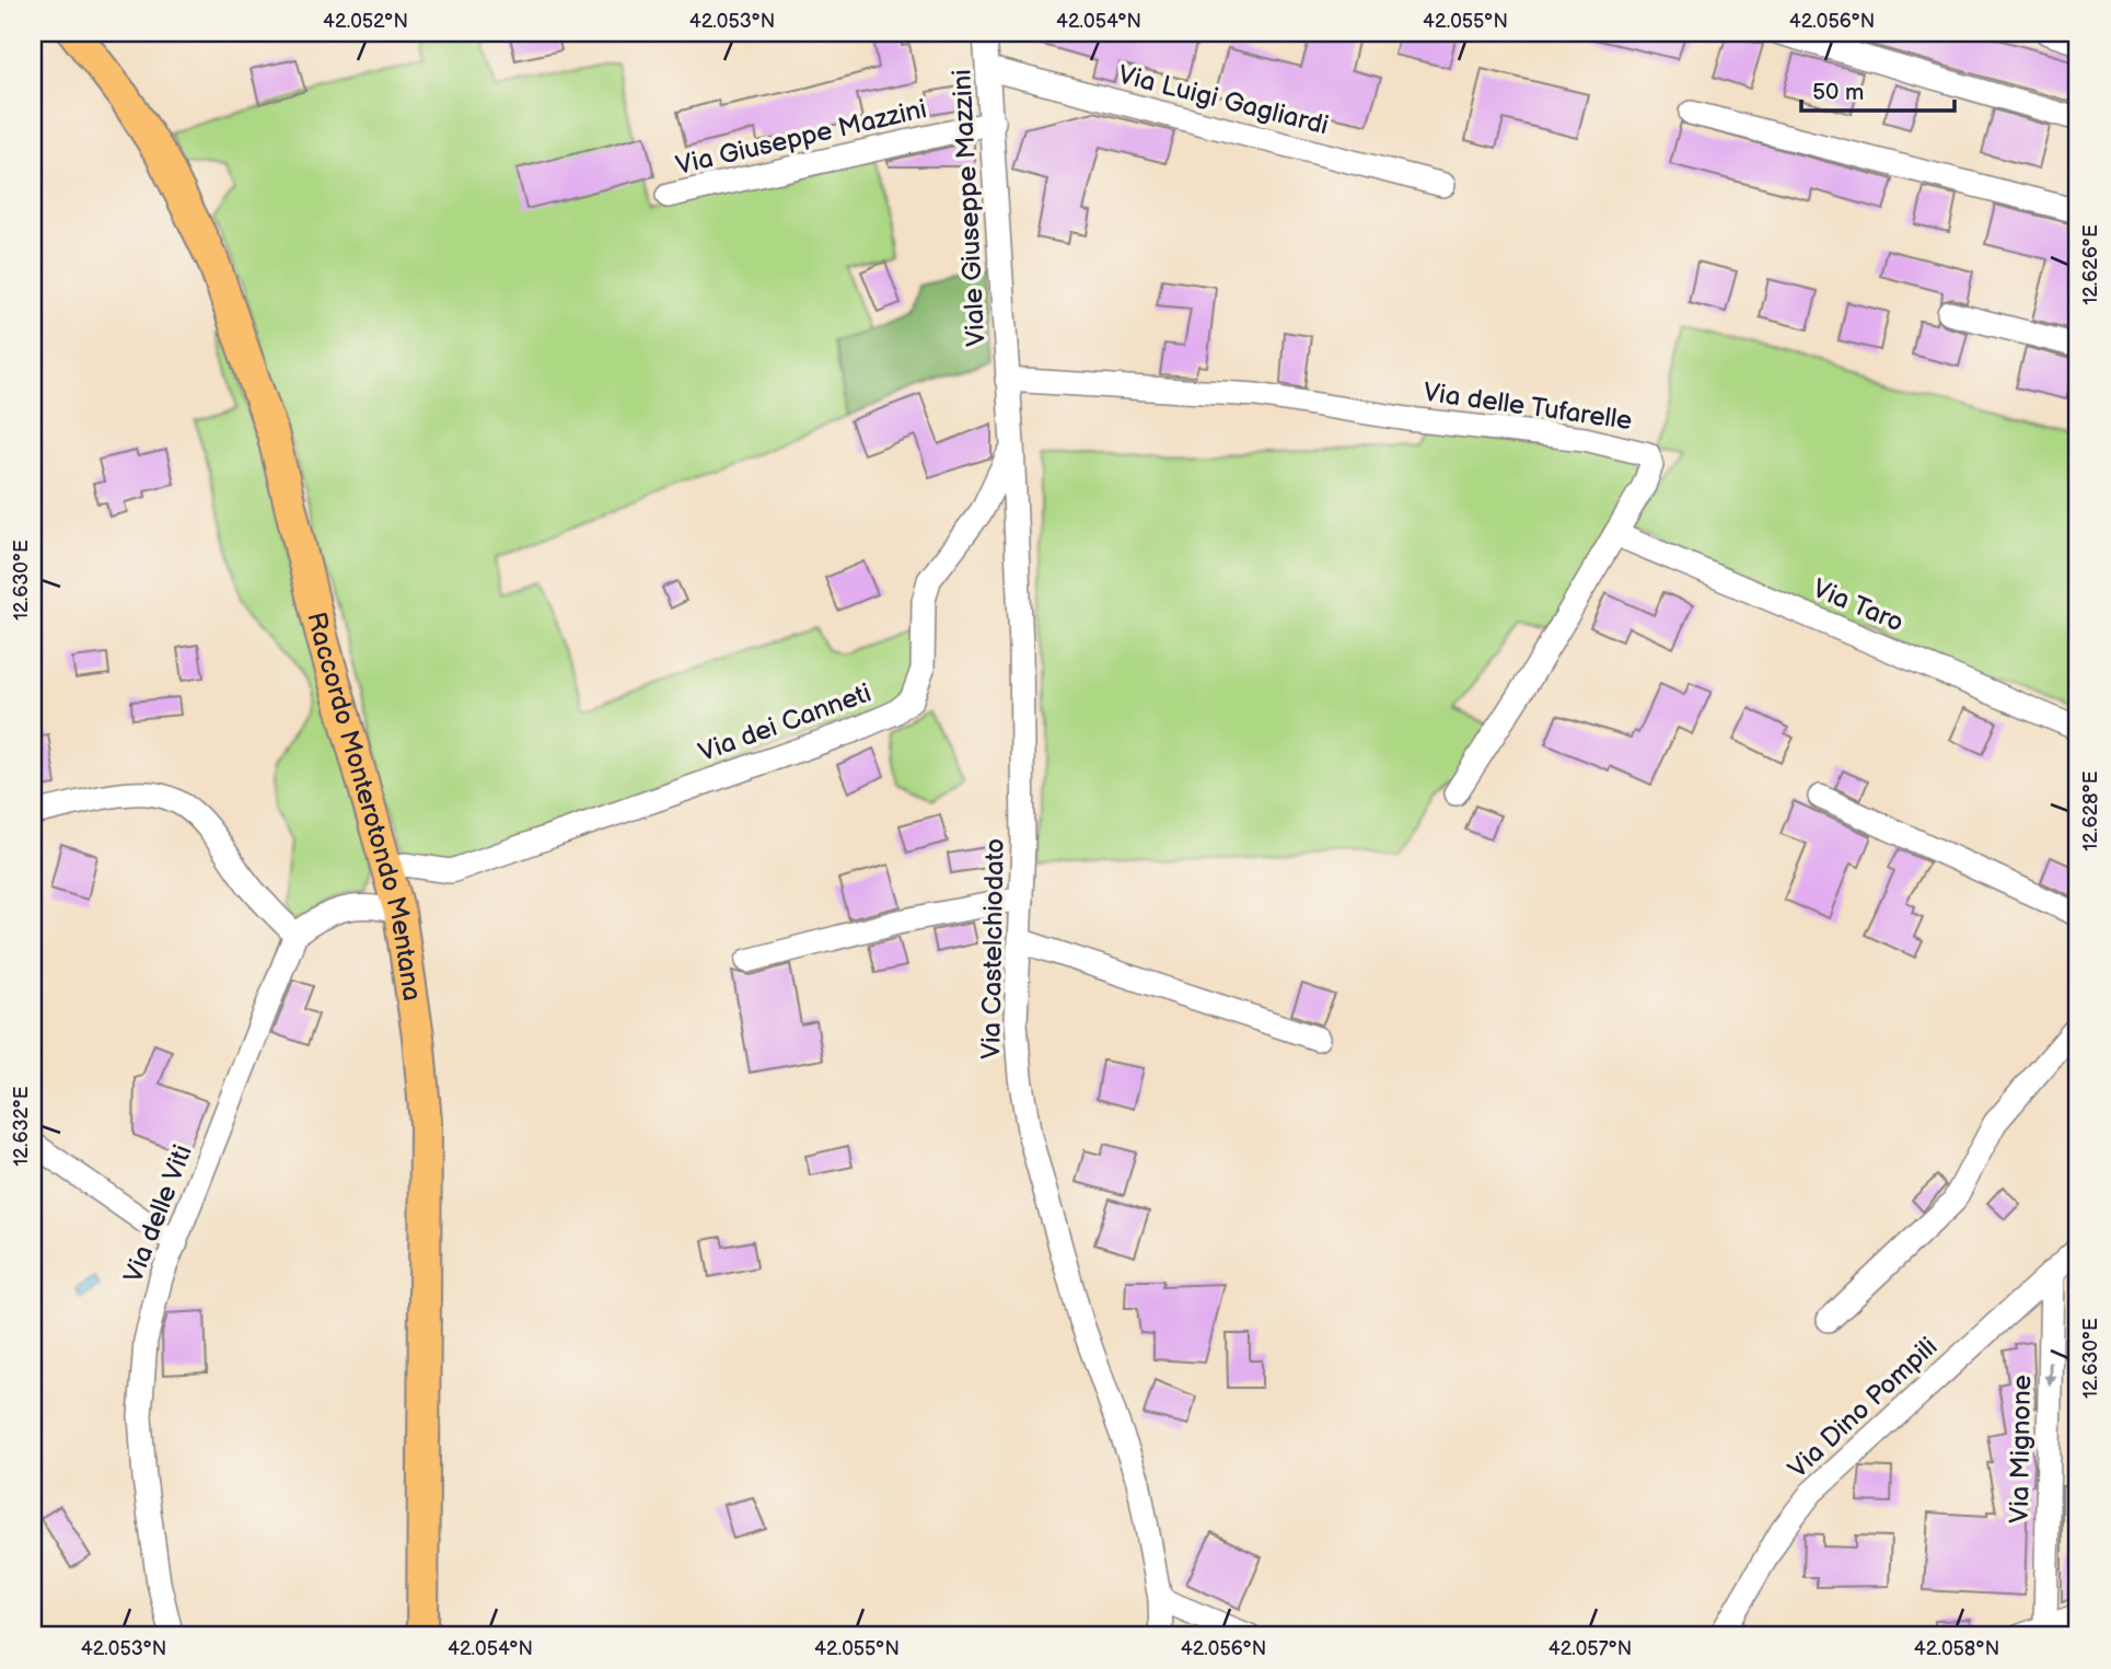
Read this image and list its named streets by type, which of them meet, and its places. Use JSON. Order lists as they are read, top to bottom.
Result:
{
  "streets": {
    "main road": ["Raccordo Monterotondo Mentana"],
    "street": [
      "Via Luigi Gagliardi",
      "Via Giuseppe Mazzini",
      "Viale Giuseppe Mazzini",
      "Via delle Tufarelle",
      "Via Taro",
      "Via dei Canneti",
      "Via Castelchiodato",
      "Via delle Viti",
      "Via Dino Pompili",
      "Via Mignone"
    ]
  },
  "crossings": [
    ["Via Luigi Gagliardi", "Viale Giuseppe Mazzini"],
    ["Via Giuseppe Mazzini", "Viale Giuseppe Mazzini"],
    ["Viale Giuseppe Mazzini", "Via delle Tufarelle"],
    ["Viale Giuseppe Mazzini", "Via Castelchiodato"],
    ["Via delle Tufarelle", "Via Taro"],
    ["Via delle Tufarelle", "Via Castelchiodato"],
    ["Via dei Canneti", "Via Castelchiodato"],
    ["Via Dino Pompili", "Via Mignone"]
  ],
  "one_way": ["Via Mignone"],
  "scale_bar": "50 m",
  "coordinates": [
    "42.052°N",
    "42.053°N",
    "42.054°N",
    "42.055°N",
    "42.056°N",
    "12.626°E",
    "12.630°E",
    "12.628°E",
    "12.632°E",
    "42.057°N",
    "42.058°N"
  ]
}
